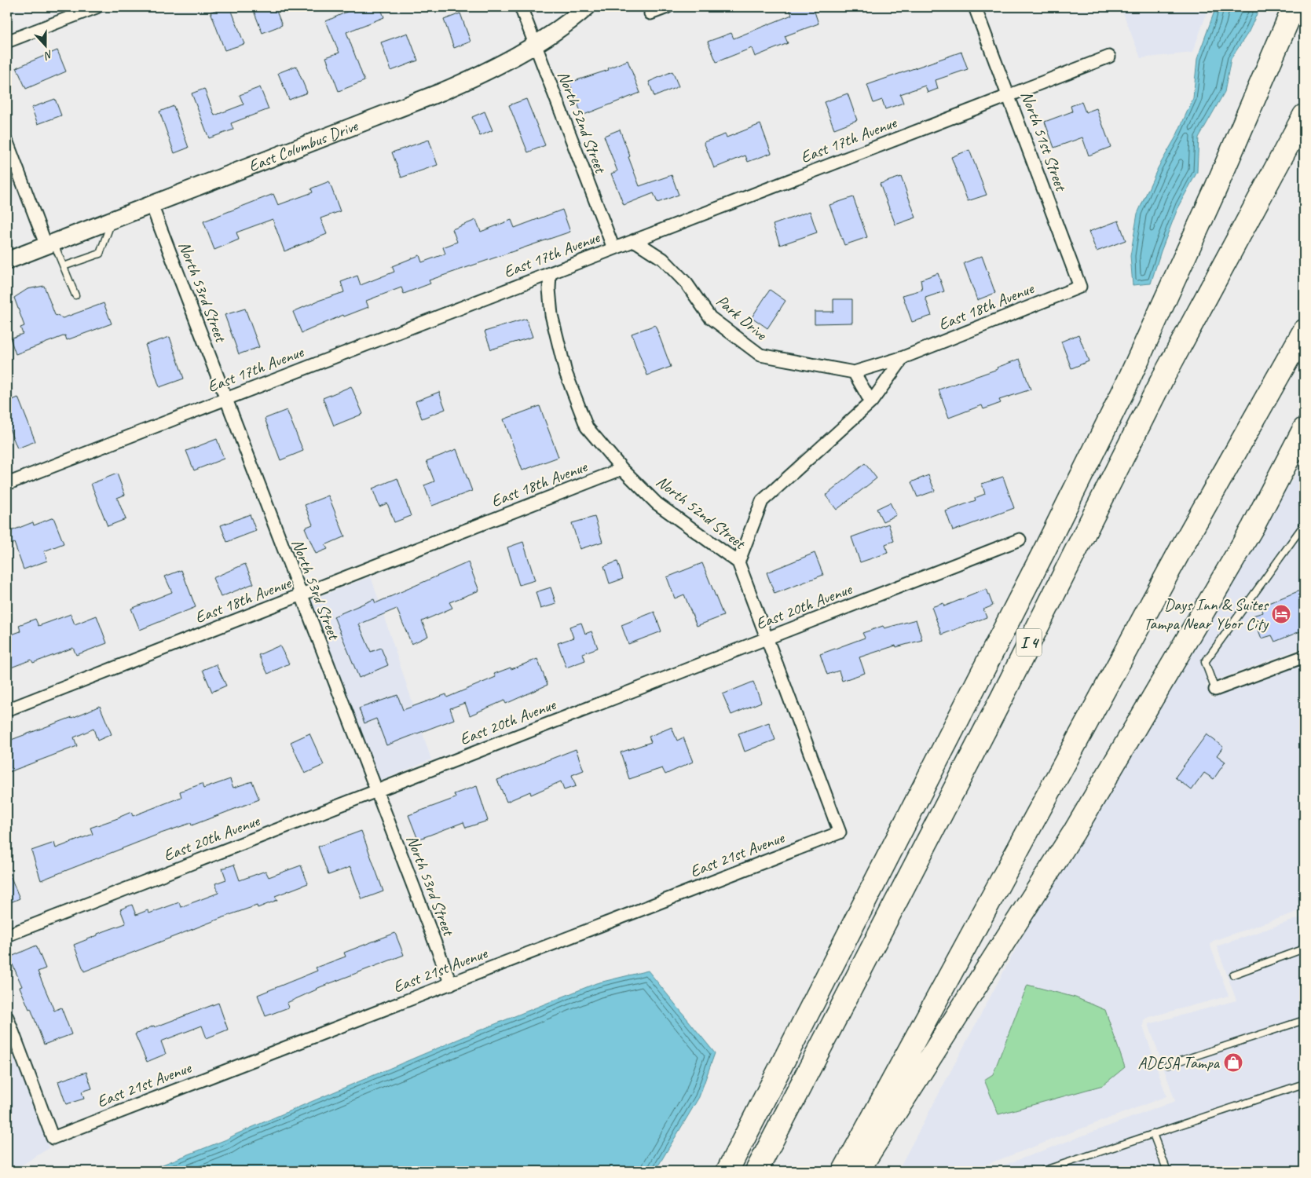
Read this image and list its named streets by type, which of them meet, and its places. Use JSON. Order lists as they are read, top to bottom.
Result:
{
  "streets": {
    "highway": ["I 4"],
    "main road": ["East Columbus Drive"],
    "street": [
      "North 52nd Street",
      "East 17th Avenue",
      "North 51st Street",
      "North 53rd Street",
      "East 18th Avenue",
      "Park Drive",
      "East 20th Avenue",
      "East 21st Avenue"
    ]
  },
  "crossings": [
    ["North 52nd Street", "East 17th Avenue"],
    ["North 52nd Street", "East Columbus Drive"],
    ["North 52nd Street", "East 18th Avenue"],
    ["North 52nd Street", "East 20th Avenue"],
    ["North 52nd Street", "East 21st Avenue"],
    ["East 17th Avenue", "North 51st Street"],
    ["East 17th Avenue", "North 53rd Street"],
    ["East 17th Avenue", "Park Drive"],
    ["North 51st Street", "East 18th Avenue"],
    ["East Columbus Drive", "North 53rd Street"],
    ["North 53rd Street", "East 18th Avenue"],
    ["North 53rd Street", "East 20th Avenue"],
    ["North 53rd Street", "East 21st Avenue"],
    ["East 18th Avenue", "Park Drive"]
  ],
  "places": {
    "hotel": ["Days Inn & Suites Tampa Near Ybor City"],
    "shop": ["ADESA Tampa"]
  },
  "north": "bottom"
}
